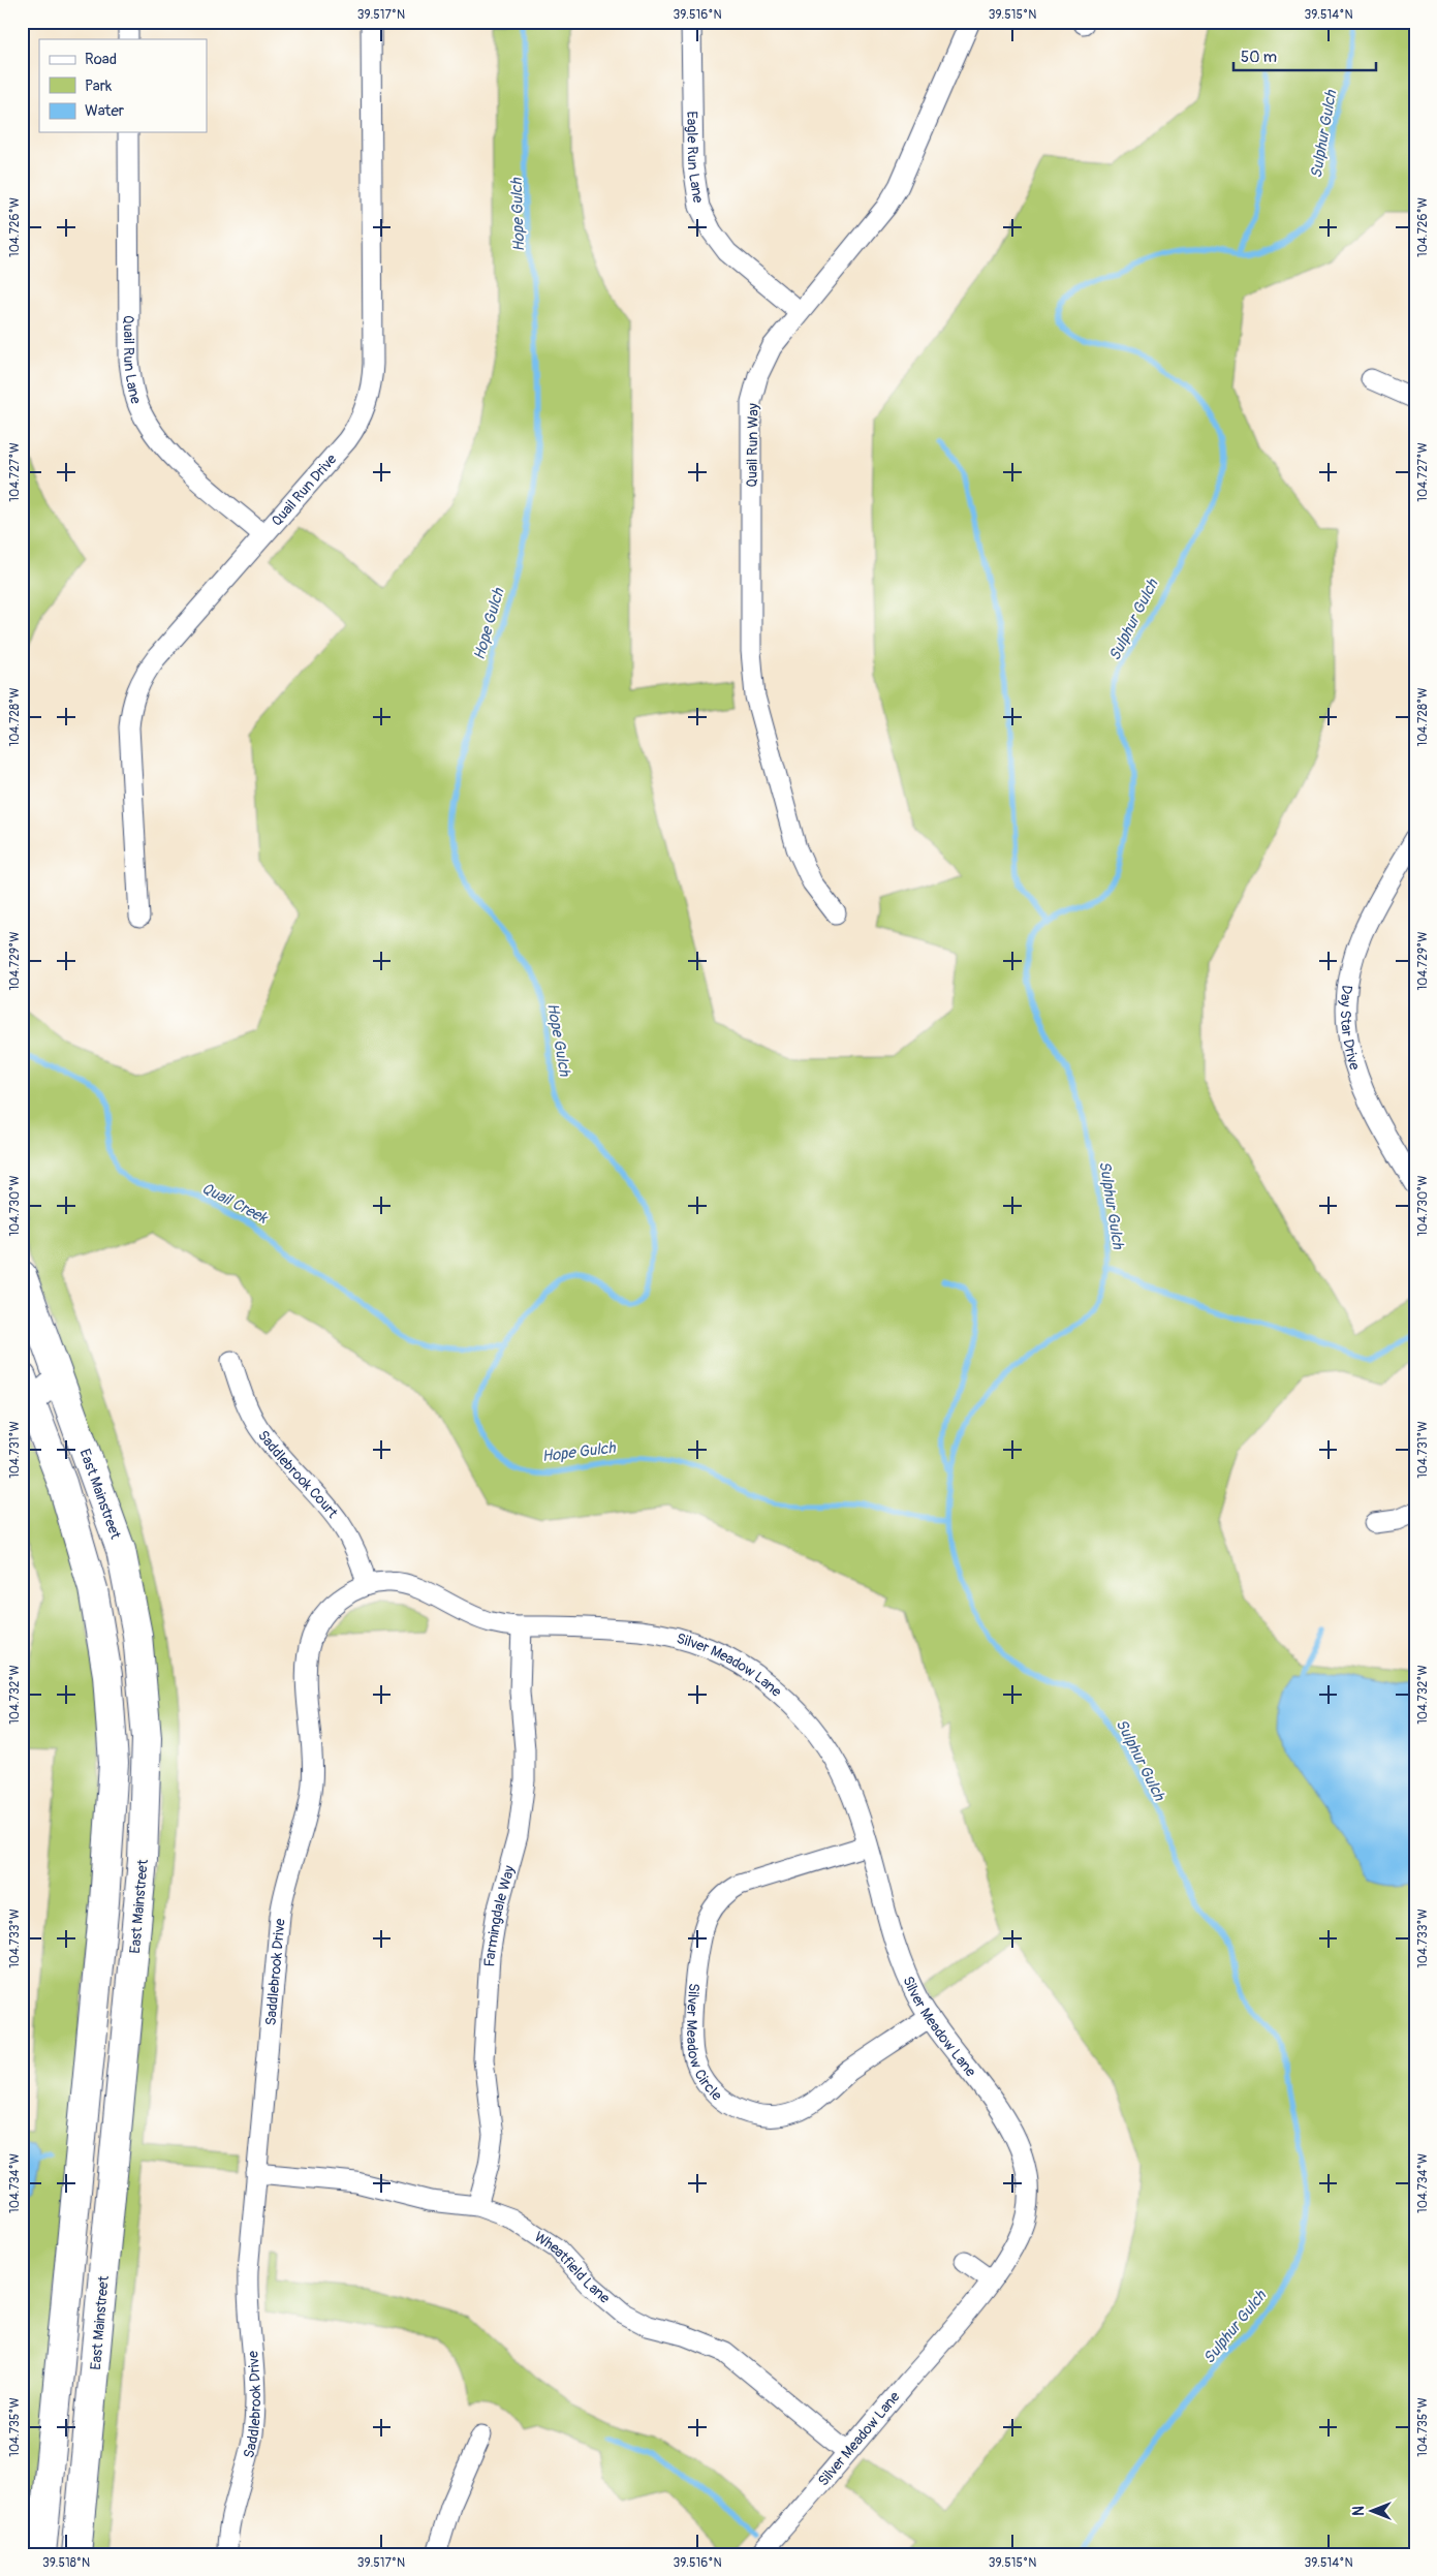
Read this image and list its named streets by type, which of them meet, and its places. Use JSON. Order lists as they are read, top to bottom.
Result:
{
  "streets": {
    "main road": ["East Mainstreet"],
    "street": [
      "Eagle Run Lane",
      "Quail Run Lane",
      "Quail Run Way",
      "Quail Run Drive",
      "Day Star Drive",
      "Saddlebrook Court",
      "Silver Meadow Lane",
      "Farmingdale Way",
      "Saddlebrook Drive",
      "Silver Meadow Circle",
      "Wheatfield Lane"
    ]
  },
  "crossings": [
    ["Eagle Run Lane", "Quail Run Way"],
    ["Quail Run Lane", "Quail Run Drive"],
    ["Saddlebrook Court", "Saddlebrook Drive"],
    ["Silver Meadow Lane", "Farmingdale Way"],
    ["Silver Meadow Lane", "Saddlebrook Drive"],
    ["Silver Meadow Lane", "Silver Meadow Circle"],
    ["Silver Meadow Lane", "Wheatfield Lane"],
    ["Farmingdale Way", "Saddlebrook Drive"],
    ["Farmingdale Way", "Wheatfield Lane"],
    ["Saddlebrook Drive", "Wheatfield Lane"]
  ],
  "water": ["Sulphur Gulch", "Hope Gulch", "Quail Creek"],
  "legend": ["Road", "Park", "Water"],
  "scale_bar": "50 m",
  "north": "left",
  "coordinates": [
    "39.517°N",
    "39.516°N",
    "39.515°N",
    "39.514°N",
    "104.726°W",
    "104.727°W",
    "104.728°W",
    "104.729°W",
    "104.730°W",
    "104.731°W",
    "104.732°W",
    "104.733°W",
    "104.734°W",
    "104.735°W",
    "39.518°N"
  ]
}
